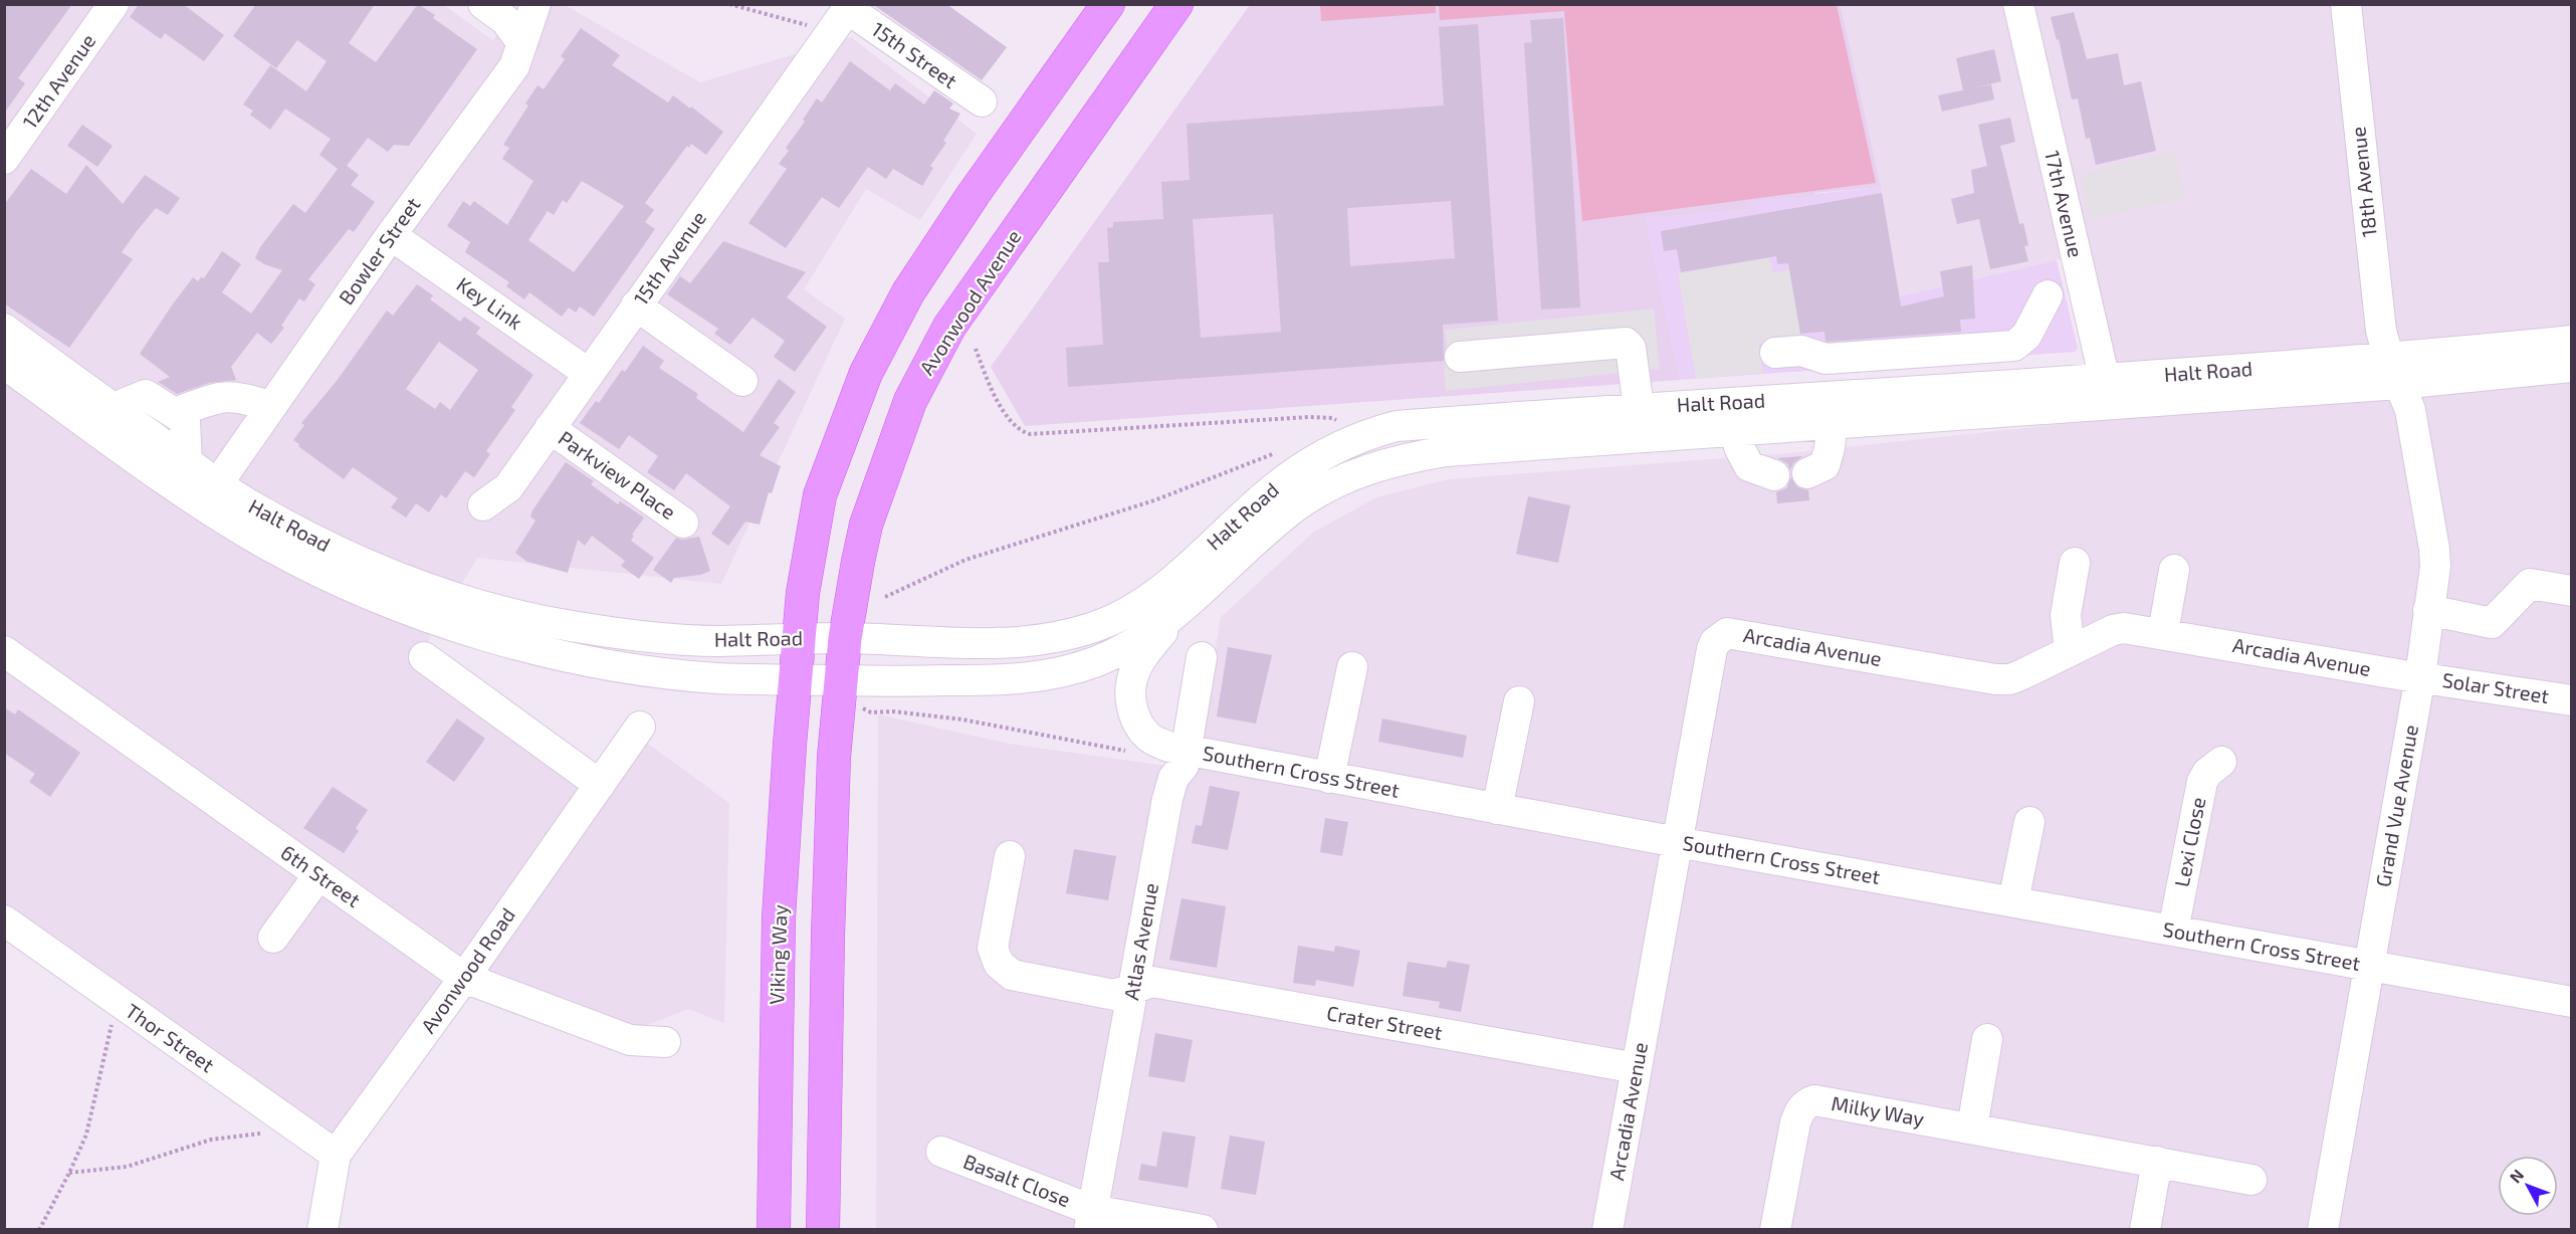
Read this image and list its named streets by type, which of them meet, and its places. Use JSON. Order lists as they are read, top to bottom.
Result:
{
  "streets": {
    "main road": ["Avonwood Avenue", "Viking Way"],
    "street": [
      "15th Street",
      "12th Avenue",
      "18th Avenue",
      "17th Avenue",
      "Bowler Street",
      "15th Avenue",
      "Key Link",
      "Halt Road",
      "Parkview Place",
      "Arcadia Avenue",
      "Solar Street",
      "Southern Cross Street",
      "Grand Vue Avenue",
      "Lexi Close",
      "6th Street",
      "Atlas Avenue",
      "Avonwood Road",
      "Crater Street",
      "Thor Street",
      "Milky Way",
      "Basalt Close"
    ]
  },
  "crossings": [
    ["15th Street", "15th Avenue"],
    ["18th Avenue", "Halt Road"],
    ["18th Avenue", "Grand Vue Avenue"],
    ["17th Avenue", "Halt Road"],
    ["Bowler Street", "Key Link"],
    ["Bowler Street", "Halt Road"],
    ["15th Avenue", "Key Link"],
    ["15th Avenue", "Parkview Place"],
    ["Avonwood Avenue", "Halt Road"],
    ["Halt Road", "Southern Cross Street"],
    ["Halt Road", "Grand Vue Avenue"],
    ["Halt Road", "Viking Way"],
    ["Arcadia Avenue", "Solar Street"],
    ["Arcadia Avenue", "Southern Cross Street"],
    ["Arcadia Avenue", "Grand Vue Avenue"],
    ["Arcadia Avenue", "Crater Street"],
    ["Solar Street", "Grand Vue Avenue"],
    ["Southern Cross Street", "Grand Vue Avenue"],
    ["Southern Cross Street", "Lexi Close"],
    ["Southern Cross Street", "Atlas Avenue"],
    ["6th Street", "Avonwood Road"],
    ["Atlas Avenue", "Crater Street"],
    ["Atlas Avenue", "Basalt Close"],
    ["Avonwood Road", "Thor Street"]
  ],
  "north": "top left"
}
